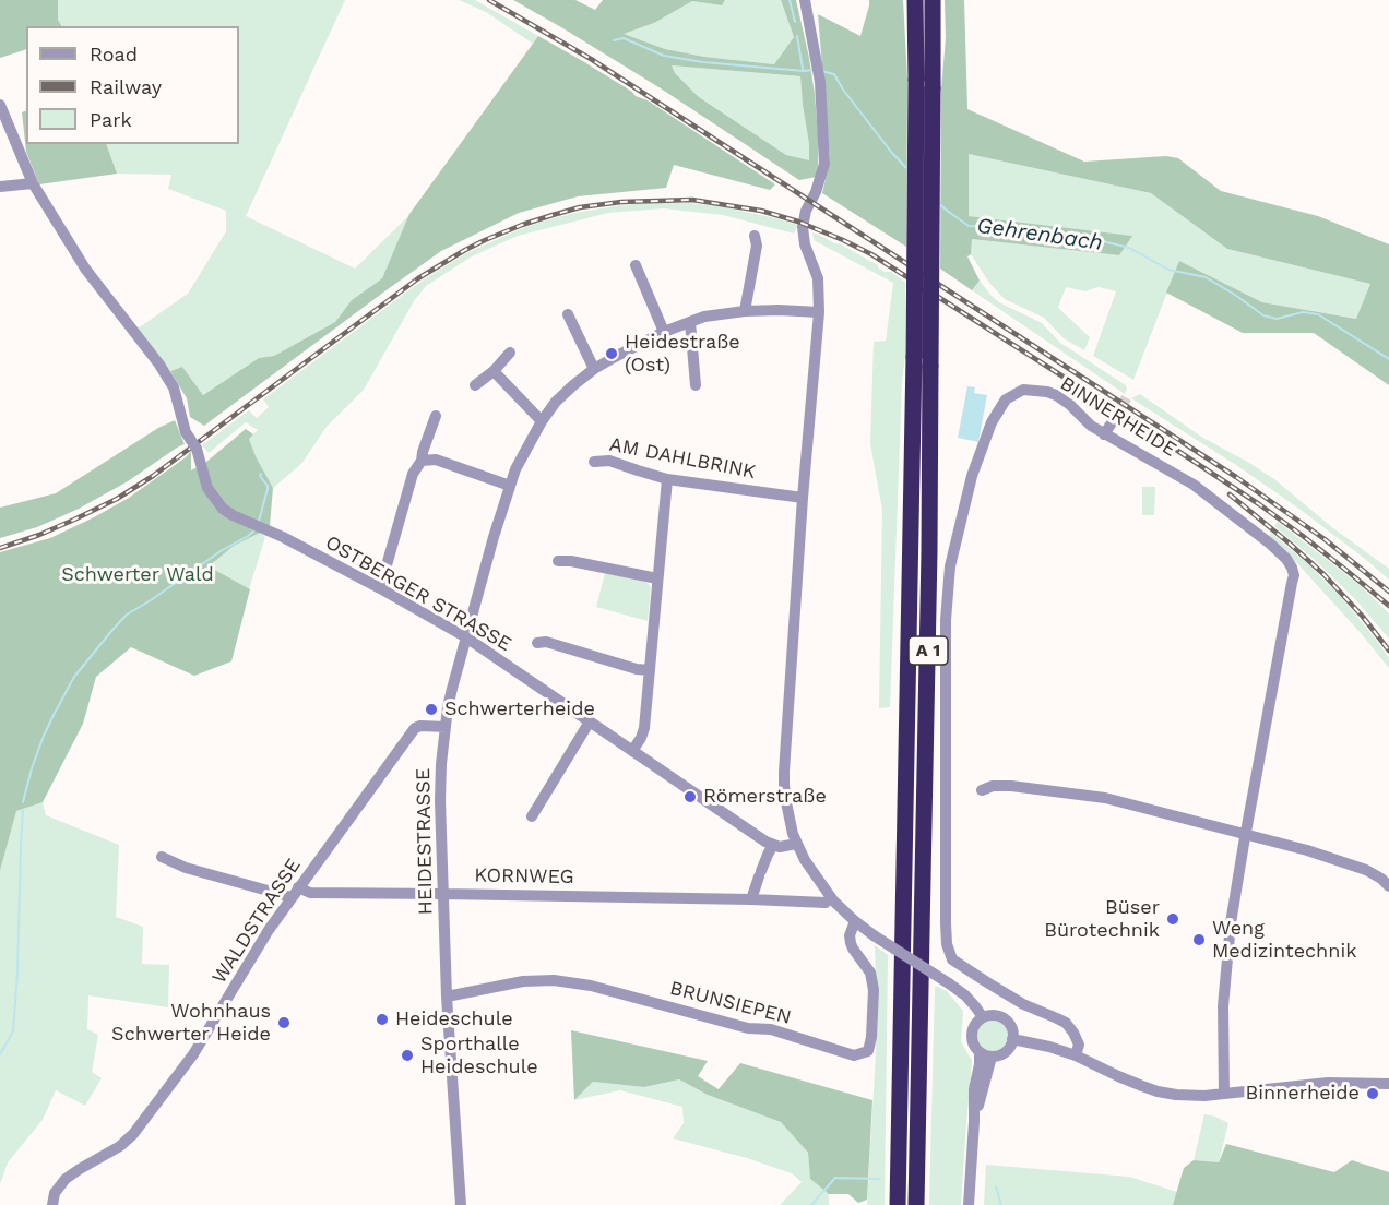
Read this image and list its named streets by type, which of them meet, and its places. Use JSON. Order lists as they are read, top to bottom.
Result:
{
  "streets": {
    "highway": ["A 1"],
    "street": [
      "BINNERHEIDE",
      "AM DAHLBRINK",
      "OSTBERGER STRASSE",
      "HEIDESTRASSE",
      "KORNWEG",
      "WALDSTRASSE",
      "BRUNSIEPEN"
    ]
  },
  "crossings": [
    ["OSTBERGER STRASSE", "HEIDESTRASSE"],
    ["HEIDESTRASSE", "KORNWEG"],
    ["HEIDESTRASSE", "WALDSTRASSE"],
    ["HEIDESTRASSE", "BRUNSIEPEN"],
    ["KORNWEG", "WALDSTRASSE"]
  ],
  "water": ["Gehrenbach"],
  "parks": ["Schwerter Wald"],
  "places": [
    "Heidestraße (Ost)",
    "Schwerterheide",
    "Römerstraße",
    "Büser Bürotechnik",
    "Weng Medizintechnik",
    "Heideschule",
    "Wohnhaus Schwerter Heide",
    "Sporthalle Heideschule",
    "Binnerheide"
  ],
  "legend": ["Road", "Railway", "Park"]
}
